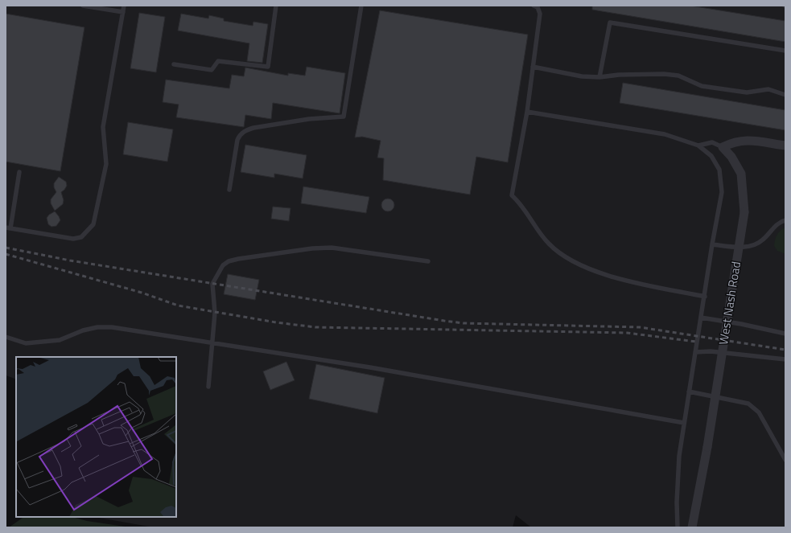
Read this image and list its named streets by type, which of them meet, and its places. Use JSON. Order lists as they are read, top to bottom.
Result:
{
  "streets": {
    "street": ["West Nash Road"]
  }
}
